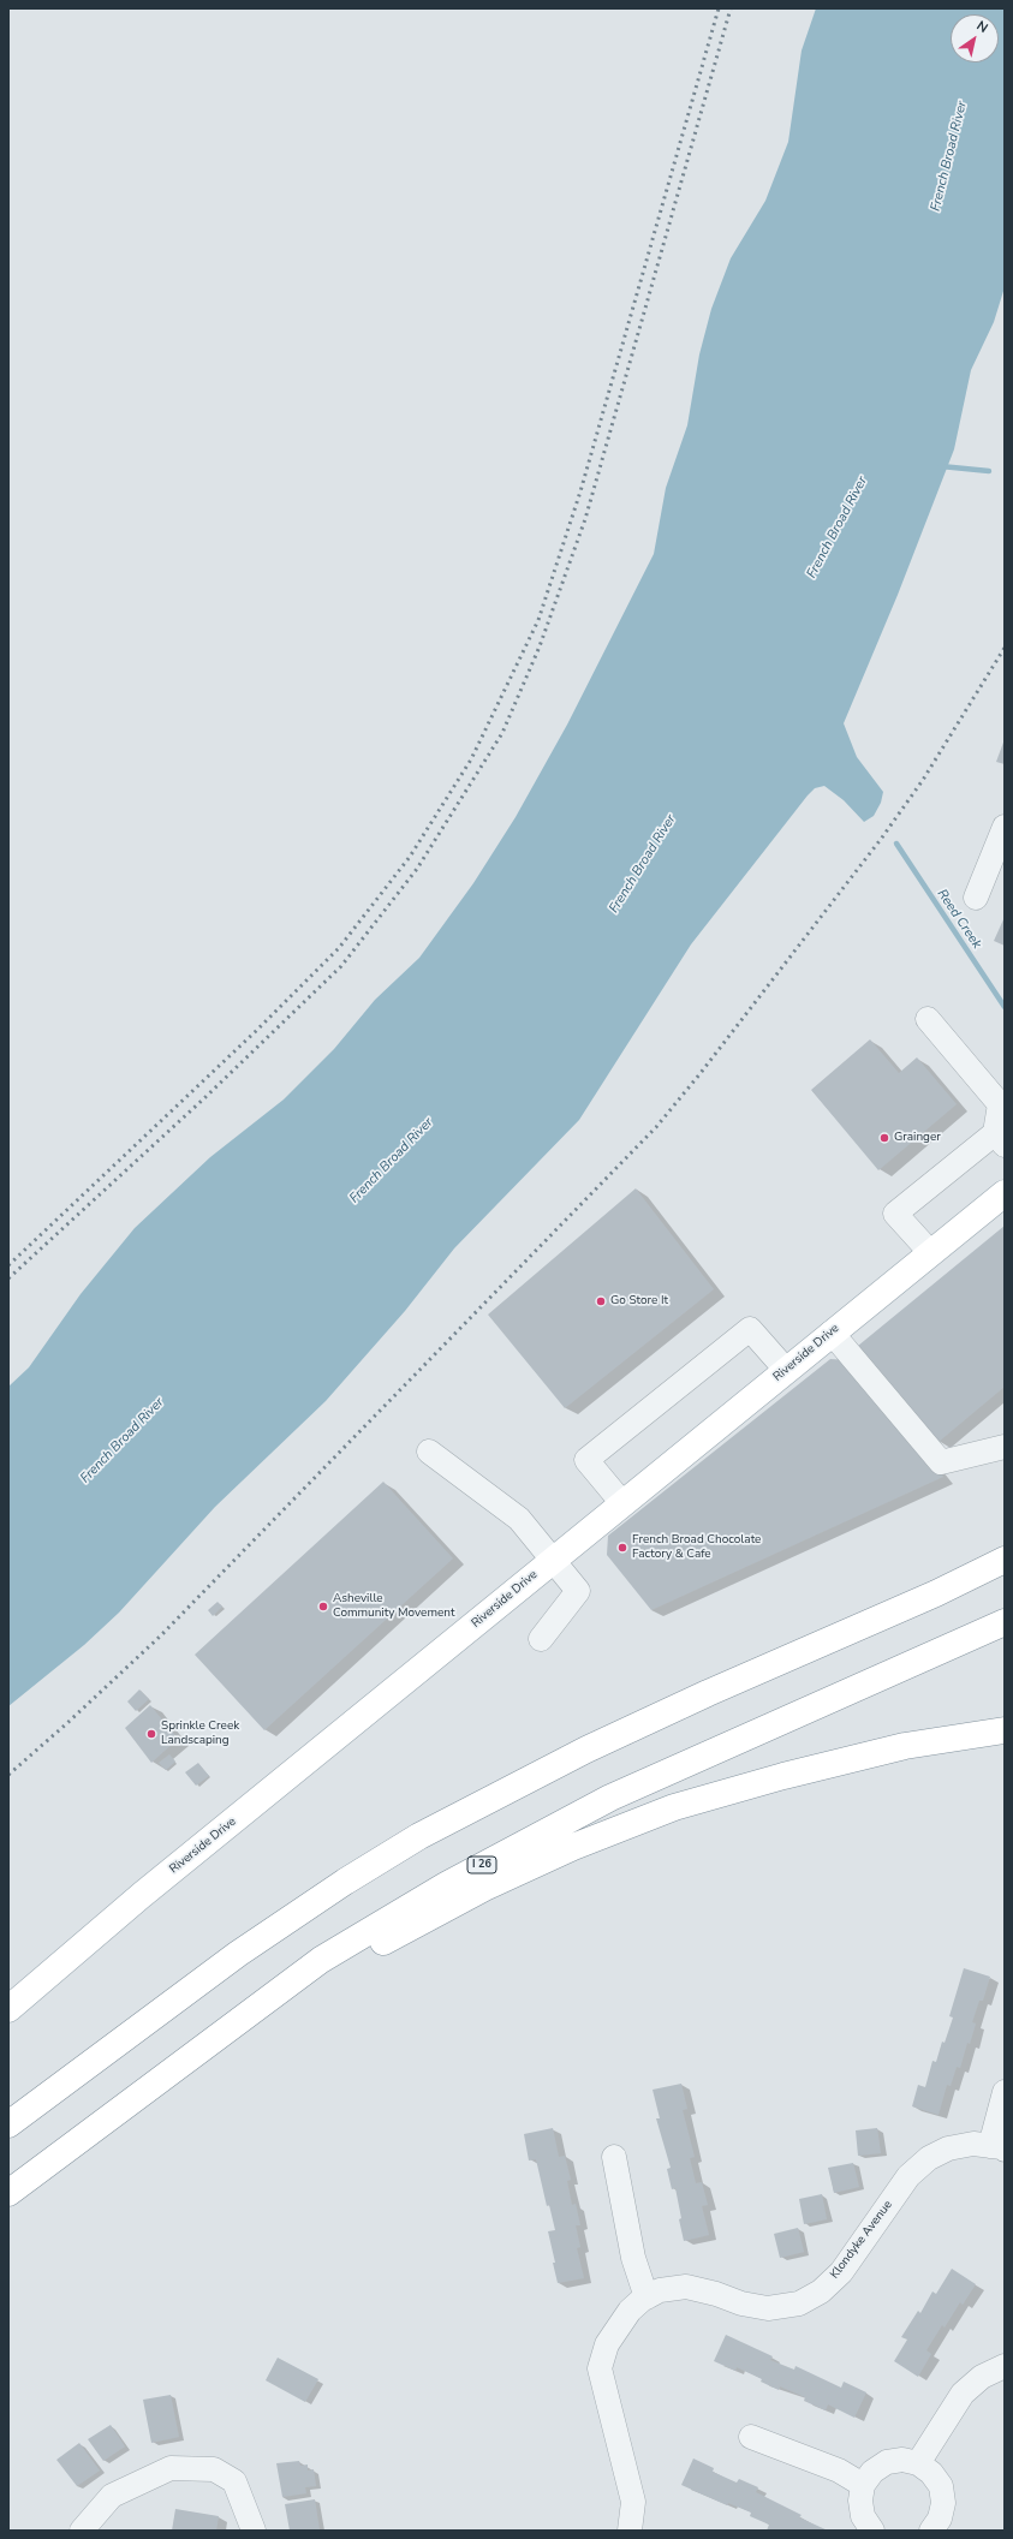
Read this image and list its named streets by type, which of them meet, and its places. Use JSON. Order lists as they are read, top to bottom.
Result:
{
  "streets": {
    "main road": ["Riverside Drive", "I 26"],
    "street": ["Klondyke Avenue"]
  },
  "water": ["French Broad River", "Reed Creek"],
  "places": [
    "Grainger",
    "Go Store It",
    "French Broad Chocolate Factory & Cafe",
    "Asheville Community Movement",
    "Sprinkle Creek Landscaping"
  ],
  "north": "top right"
}
